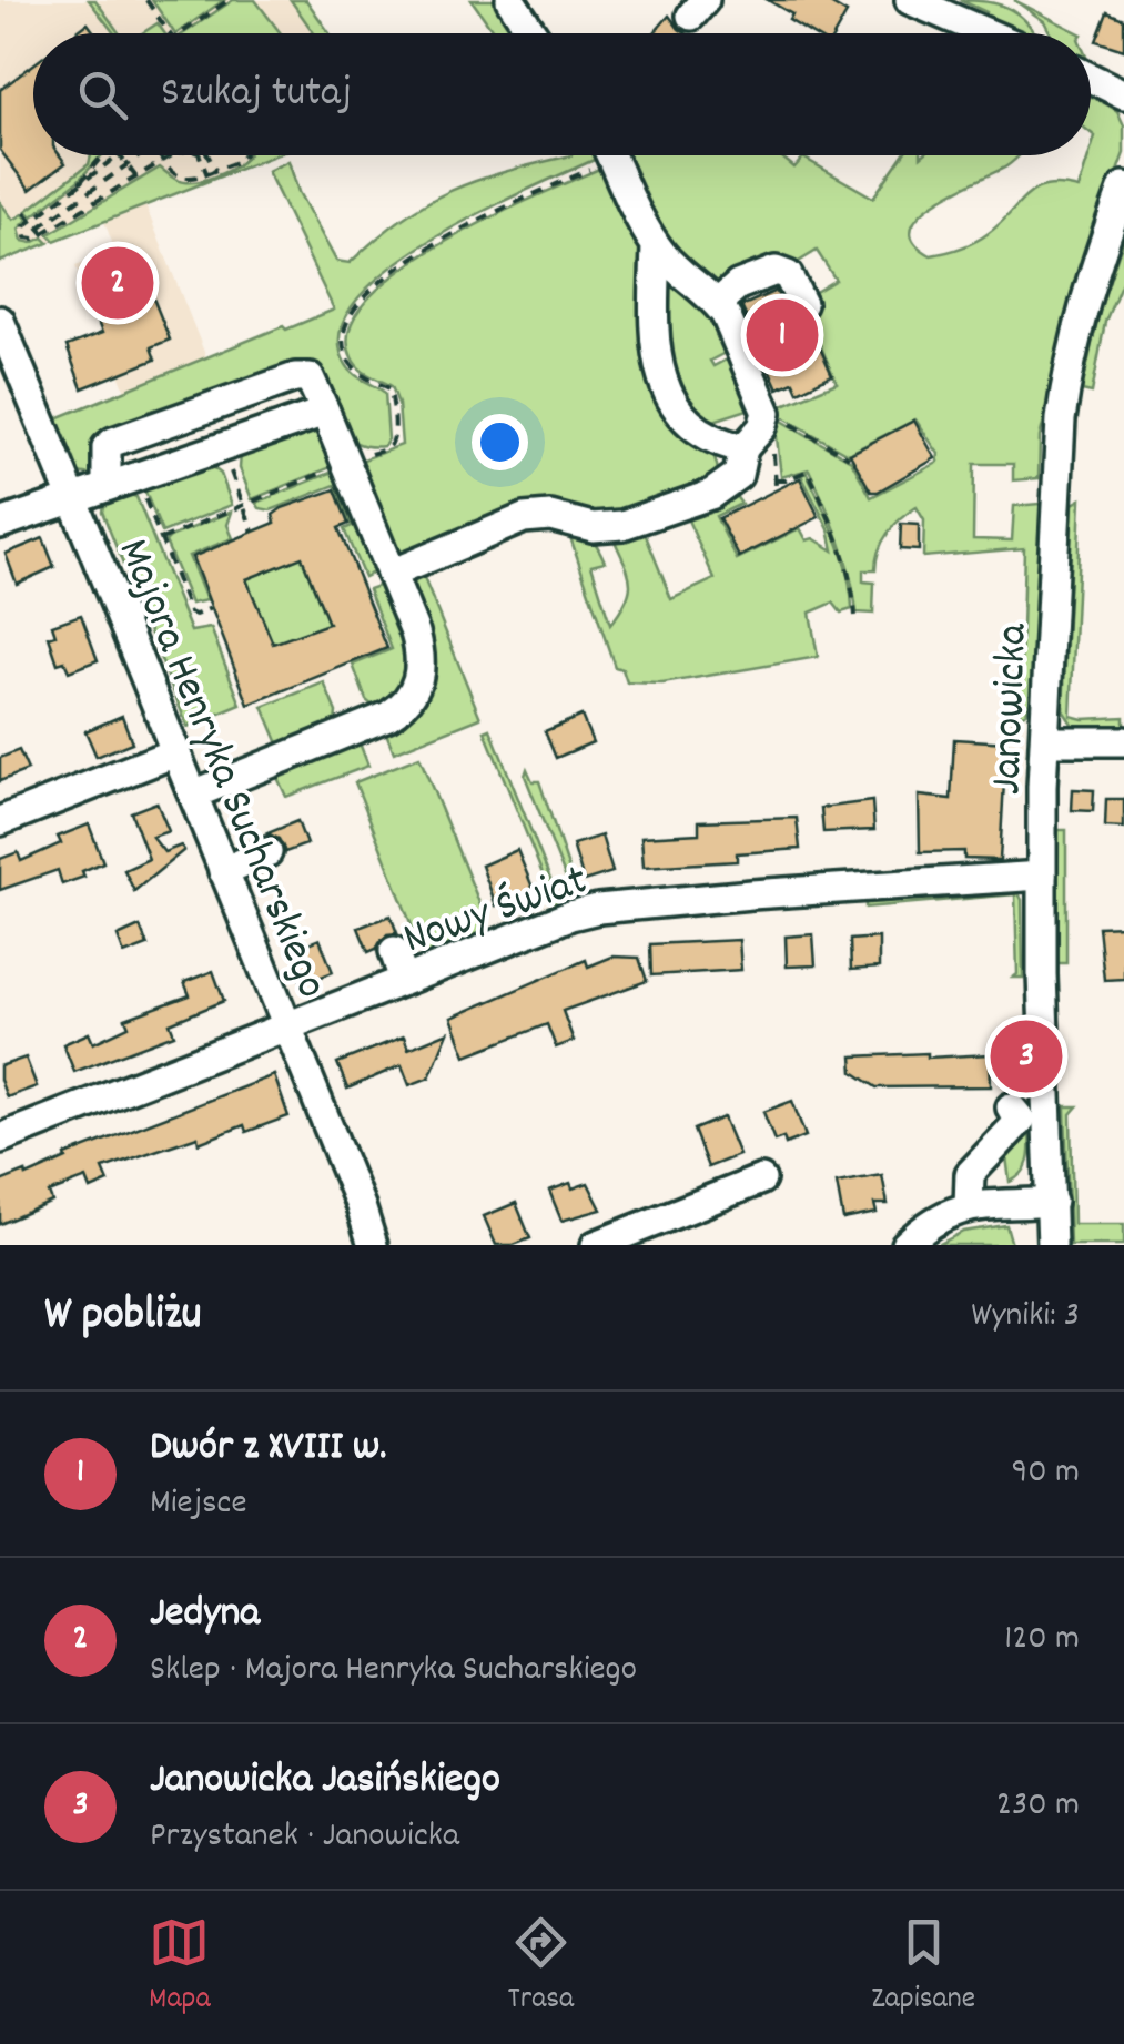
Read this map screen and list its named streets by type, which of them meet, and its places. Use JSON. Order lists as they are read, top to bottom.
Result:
{
  "streets": {
    "street": ["Janowicka", "Majora Henryka Sucharskiego", "Nowy Świat"]
  },
  "crossings": [
    ["Janowicka", "Nowy Świat"],
    ["Majora Henryka Sucharskiego", "Nowy Świat"]
  ],
  "page": {
    "search": "Szukaj tutaj",
    "pins": ["2", "1", "3"],
    "heading": ["W pobliżu", "Wyniki: 3"],
    "list": [
      {
        "mark": "1",
        "name": "Dwór z XVIII w.",
        "note": "Miejsce",
        "value": "90 m"
      },
      {
        "mark": "2",
        "name": "Jedyna",
        "note": "Sklep · Majora Henryka Sucharskiego",
        "value": "120 m"
      },
      {
        "mark": "3",
        "name": "Janowicka Jasińskiego",
        "note": "Przystanek · Janowicka",
        "value": "230 m"
      }
    ],
    "nav": ["Mapa", "Trasa", "Zapisane"]
  }
}
